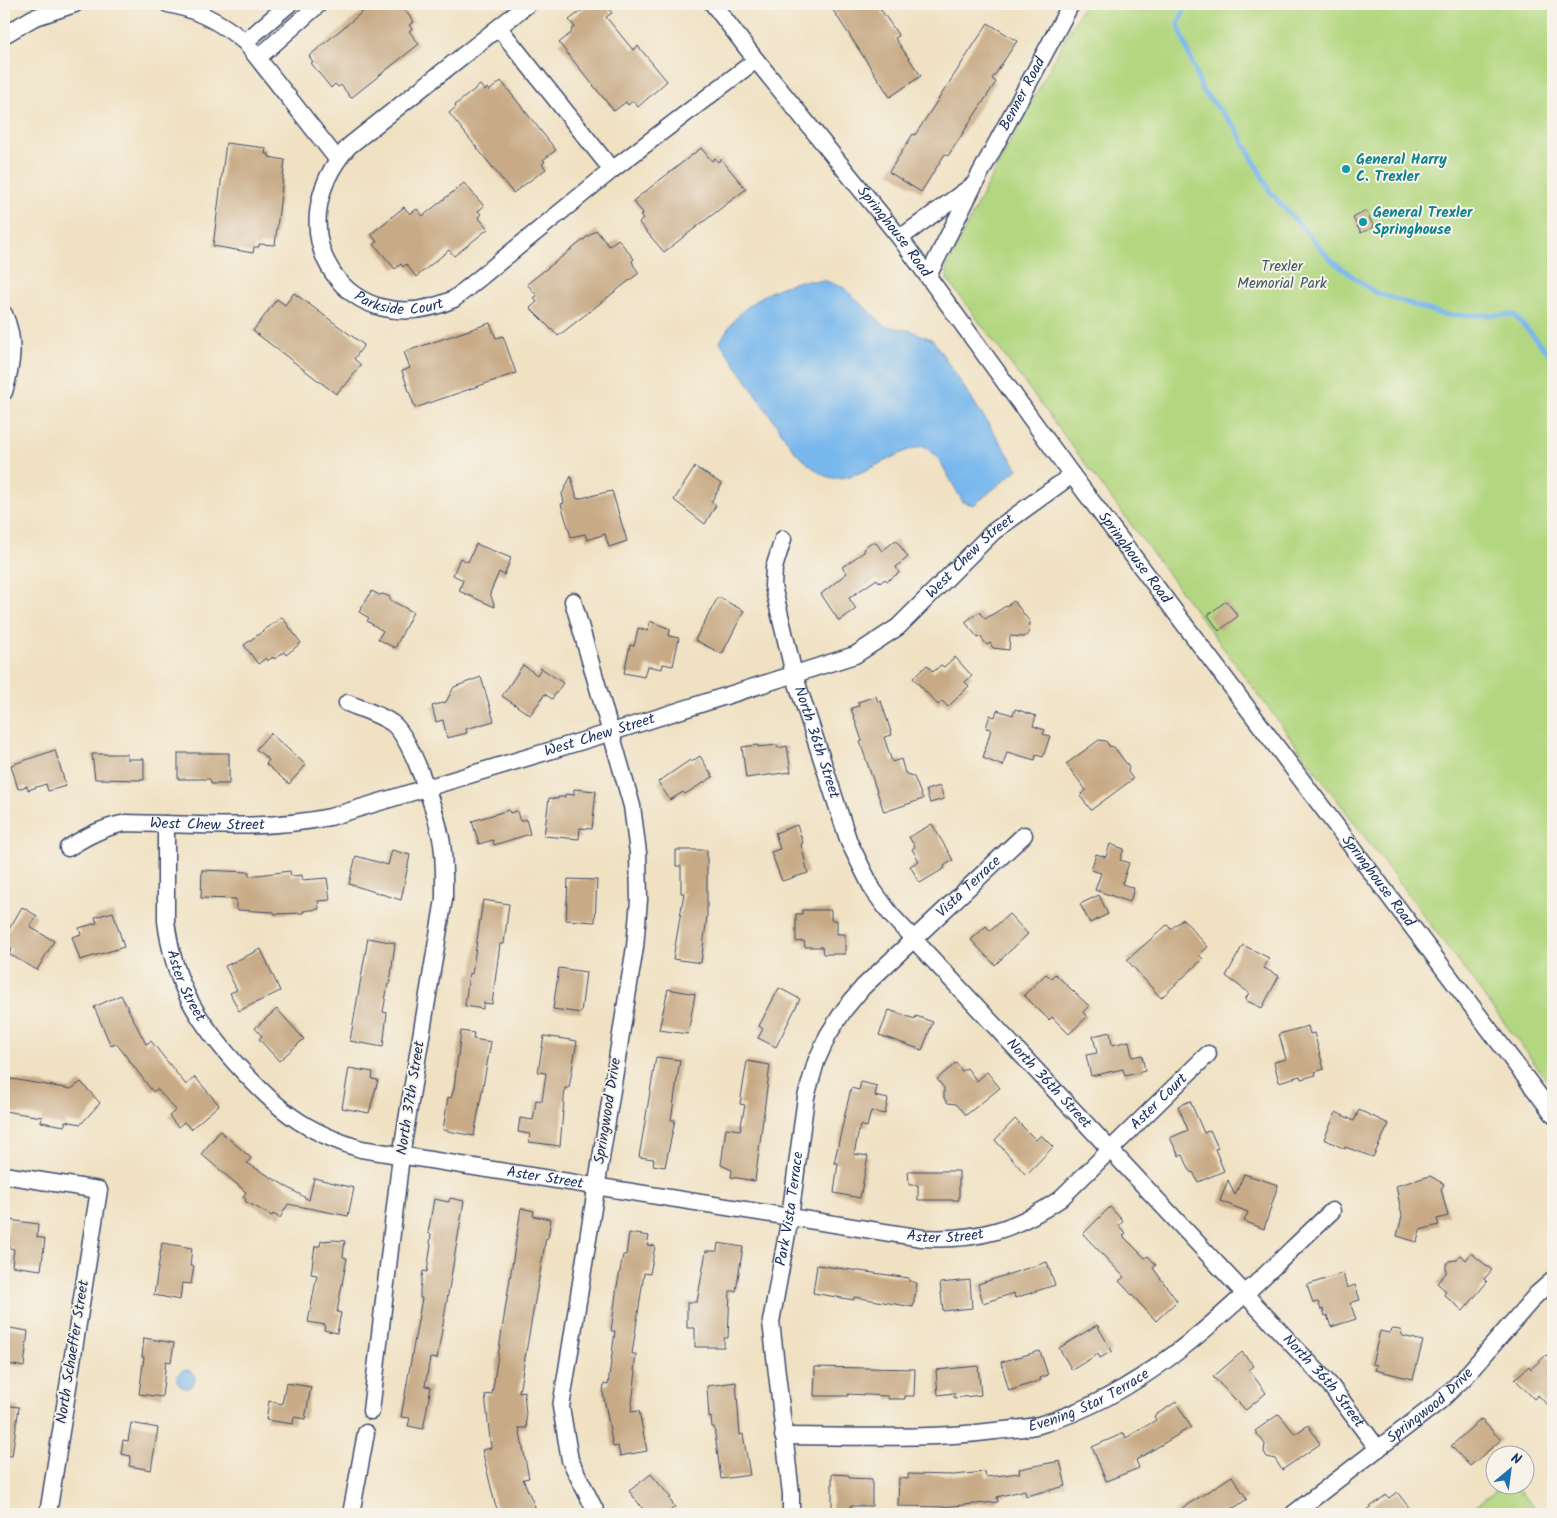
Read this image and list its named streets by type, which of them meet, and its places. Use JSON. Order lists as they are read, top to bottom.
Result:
{
  "streets": {
    "street": [
      "Benner Road",
      "Springhouse Road",
      "Parkside Court",
      "West Chew Street",
      "North 36th Street",
      "Vista Terrace",
      "Aster Street",
      "North 37th Street",
      "Aster Court",
      "Springwood Drive",
      "Park Vista Terrace",
      "North Schaeffer Street",
      "Evening Star Terrace"
    ]
  },
  "crossings": [
    ["Benner Road", "Springhouse Road"],
    ["Springhouse Road", "Parkside Court"],
    ["Springhouse Road", "West Chew Street"],
    ["West Chew Street", "North 36th Street"],
    ["West Chew Street", "Aster Street"],
    ["West Chew Street", "North 37th Street"],
    ["West Chew Street", "Springwood Drive"],
    ["North 36th Street", "Vista Terrace"],
    ["North 36th Street", "Aster Street"],
    ["North 36th Street", "Aster Court"],
    ["North 36th Street", "Springwood Drive"],
    ["North 36th Street", "Park Vista Terrace"],
    ["North 36th Street", "Evening Star Terrace"],
    ["Vista Terrace", "Park Vista Terrace"],
    ["Aster Street", "North 37th Street"],
    ["Aster Street", "Aster Court"],
    ["Aster Street", "Springwood Drive"],
    ["Aster Street", "Park Vista Terrace"],
    ["Park Vista Terrace", "Evening Star Terrace"]
  ],
  "parks": ["Trexler Memorial Park"],
  "places": ["General Harry C. Trexler", "General Trexler Springhouse"],
  "north": "top right"
}
